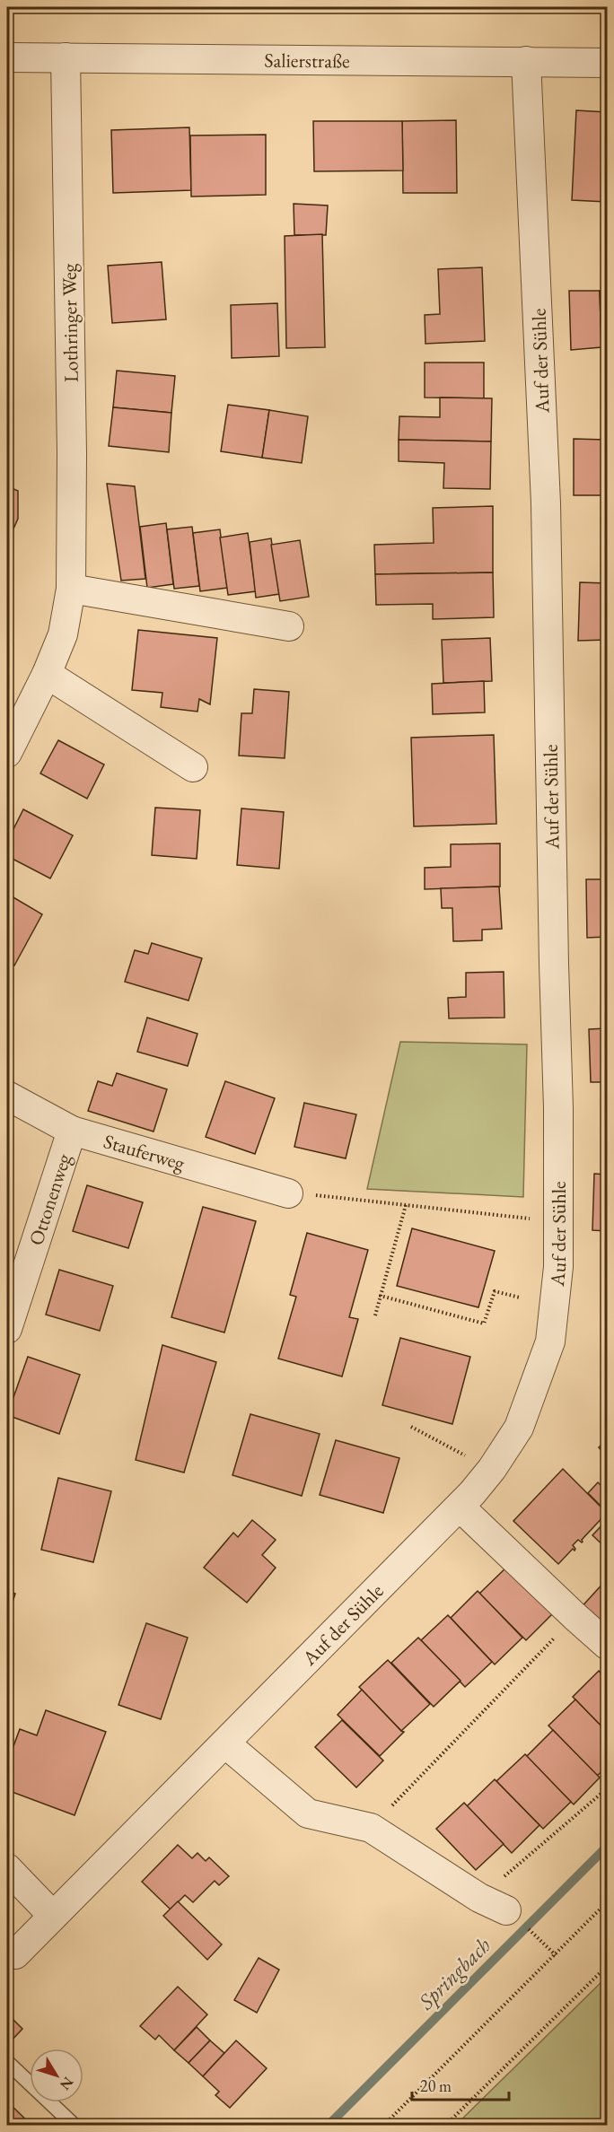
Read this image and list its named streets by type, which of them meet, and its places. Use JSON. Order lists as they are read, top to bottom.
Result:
{
  "streets": {
    "street": [
      "Salierstraße",
      "Lothringer Weg",
      "Auf der Sühle",
      "Stauferweg",
      "Ottonenweg"
    ]
  },
  "crossings": [
    ["Salierstraße", "Lothringer Weg"],
    ["Salierstraße", "Auf der Sühle"],
    ["Stauferweg", "Ottonenweg"]
  ],
  "water": ["Springbach"],
  "scale_bar": "20 m",
  "north": "bottom right"
}
